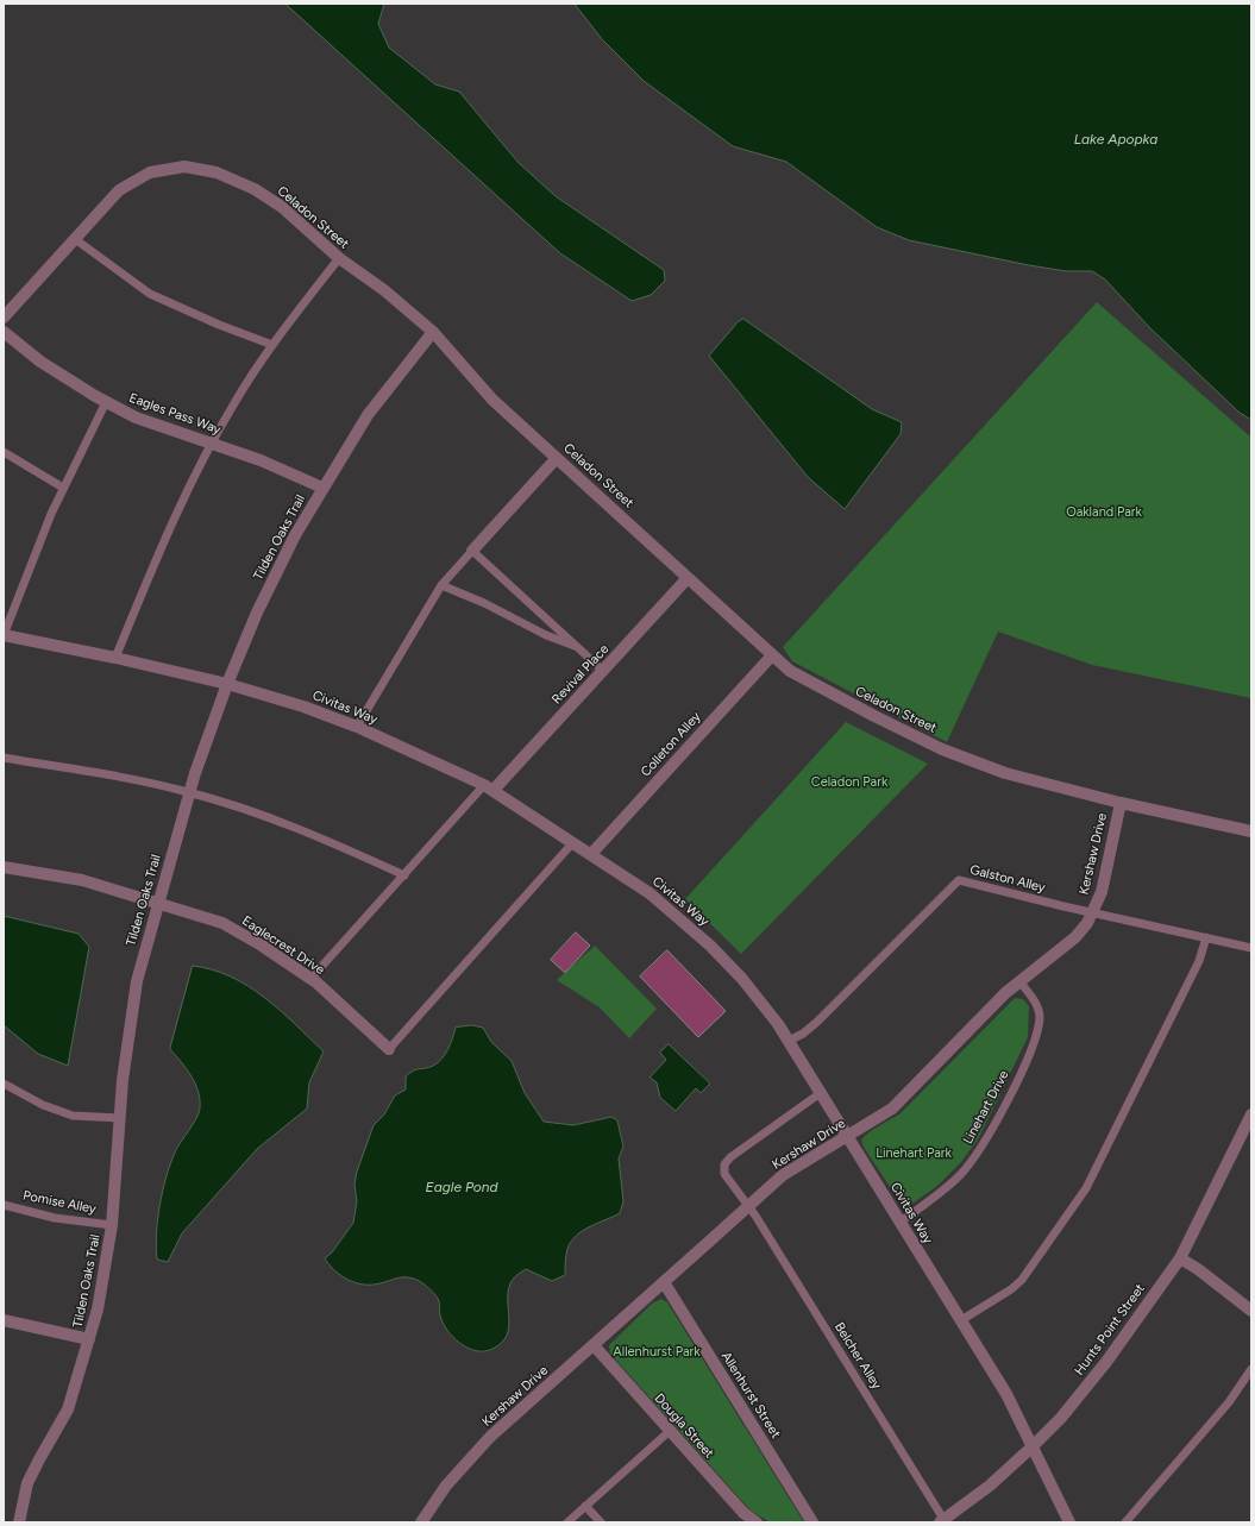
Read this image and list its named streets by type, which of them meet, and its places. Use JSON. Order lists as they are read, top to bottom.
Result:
{
  "streets": {
    "street": [
      "Celadon Street",
      "Eagles Pass Way",
      "Tilden Oaks Trail",
      "Revival Place",
      "Civitas Way",
      "Colleton Alley",
      "Kershaw Drive",
      "Eaglecrest Drive",
      "Hunts Point Street",
      "Allenhurst Street",
      "Dougla Street"
    ],
    "lane": [
      "Galston Alley",
      "Linehart Drive",
      "Pomise Alley",
      "Belcher Alley"
    ]
  },
  "crossings": [
    ["Celadon Street", "Tilden Oaks Trail"],
    ["Celadon Street", "Revival Place"],
    ["Celadon Street", "Colleton Alley"],
    ["Celadon Street", "Kershaw Drive"],
    ["Eagles Pass Way", "Tilden Oaks Trail"],
    ["Tilden Oaks Trail", "Civitas Way"],
    ["Tilden Oaks Trail", "Eaglecrest Drive"],
    ["Tilden Oaks Trail", "Pomise Alley"],
    ["Revival Place", "Civitas Way"],
    ["Civitas Way", "Colleton Alley"],
    ["Civitas Way", "Kershaw Drive"],
    ["Civitas Way", "Galston Alley"],
    ["Civitas Way", "Linehart Drive"],
    ["Civitas Way", "Hunts Point Street"],
    ["Civitas Way", "Belcher Alley"],
    ["Kershaw Drive", "Galston Alley"],
    ["Kershaw Drive", "Linehart Drive"],
    ["Kershaw Drive", "Belcher Alley"],
    ["Kershaw Drive", "Allenhurst Street"],
    ["Kershaw Drive", "Dougla Street"],
    ["Hunts Point Street", "Belcher Alley"]
  ],
  "water": ["Lake Apopka", "Eagle Pond"],
  "parks": [
    "Oakland Park",
    "Celadon Park",
    "Linehart Park",
    "Allenhurst Park"
  ]
}
